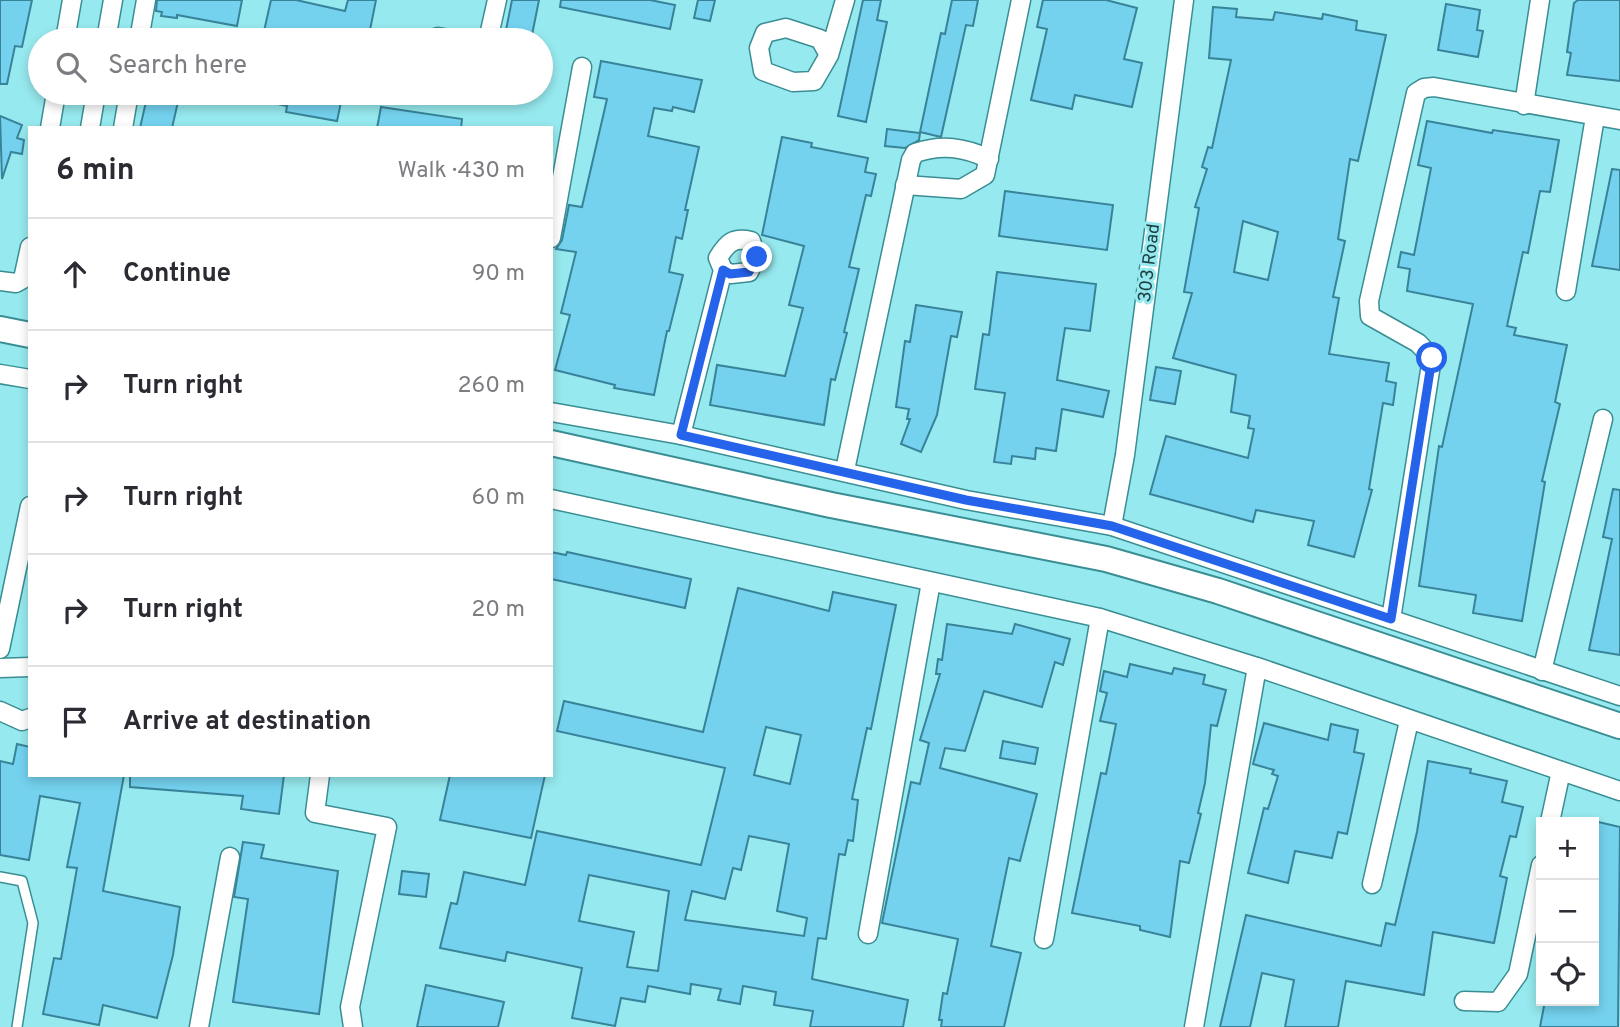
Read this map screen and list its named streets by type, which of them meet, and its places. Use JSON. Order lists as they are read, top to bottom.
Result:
{
  "streets": {
    "street": ["303 Road"]
  },
  "page": {
    "search": "Search here",
    "heading": ["6 min", "Walk · 430 m"],
    "list": [
      ["Continue", "90 m"],
      ["Turn right", "260 m"],
      ["Turn right", "60 m"],
      ["Turn right", "20 m"],
      "Arrive at destination"
    ],
    "map_buttons": ["+", "−"]
  }
}
